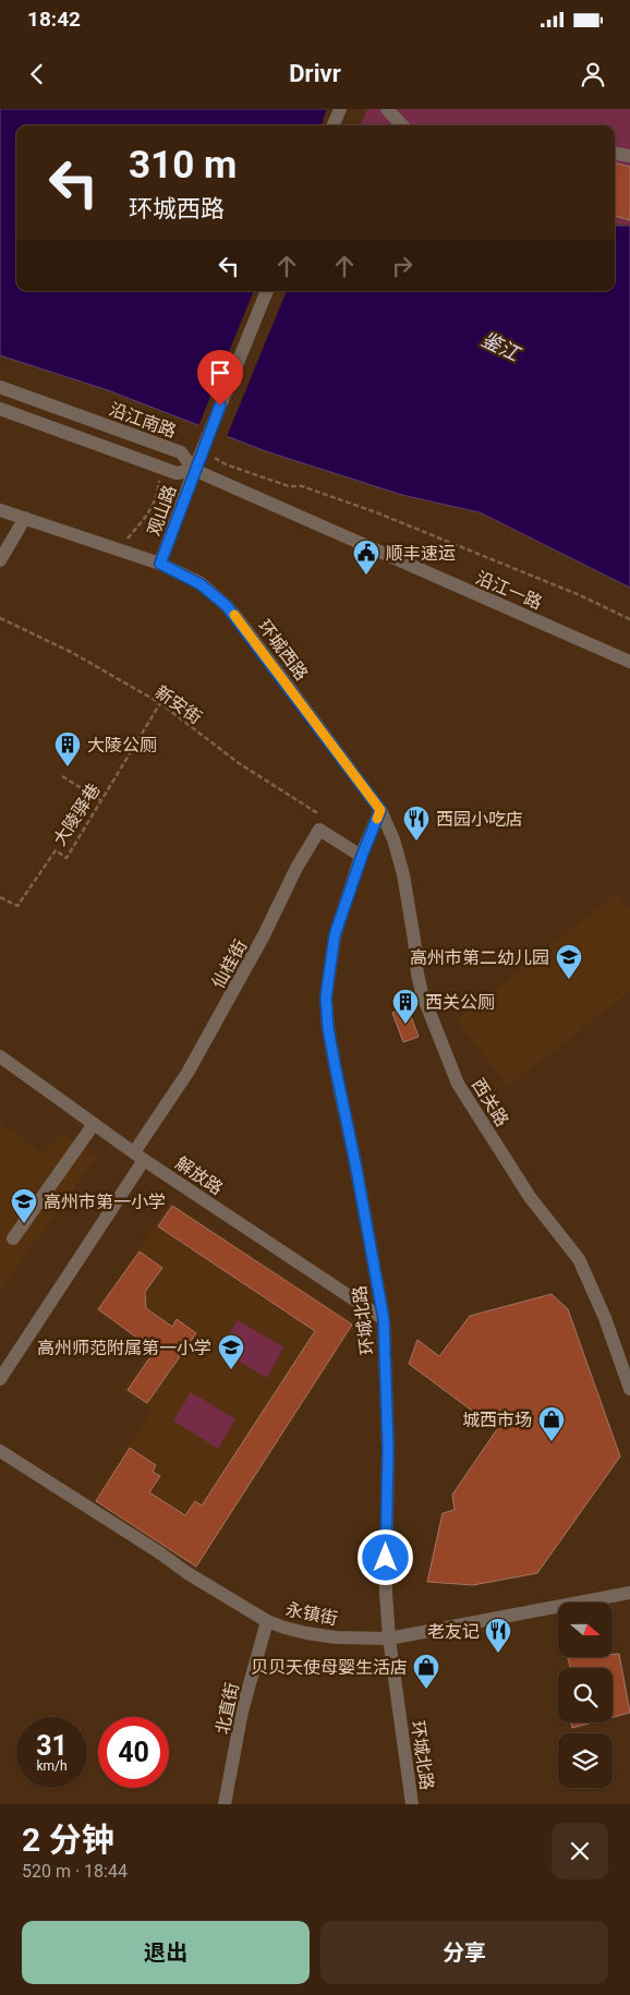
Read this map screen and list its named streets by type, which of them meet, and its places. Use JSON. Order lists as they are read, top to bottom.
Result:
{
  "streets": {
    "street": [
      "沿江南路",
      "观山路",
      "沿江一路",
      "环城西路",
      "仙桂街",
      "西关路",
      "解放路",
      "环城北路",
      "永镇街",
      "北直街"
    ],
    "path": ["新安街", "大陵驿巷"]
  },
  "crossings": [
    ["沿江南路", "观山路"],
    ["沿江南路", "沿江一路"],
    ["观山路", "沿江一路"],
    ["观山路", "环城西路"],
    ["环城西路", "西关路"],
    ["环城西路", "环城北路"],
    ["新安街", "大陵驿巷"],
    ["新安街", "仙桂街"],
    ["仙桂街", "解放路"],
    ["西关路", "环城北路"],
    ["解放路", "环城北路"],
    ["环城北路", "永镇街"],
    ["永镇街", "北直街"]
  ],
  "water": ["鉴江"],
  "places": {
    "public building": ["顺丰速运"],
    "building": ["大陵公厕", "西关公厕"],
    "restaurant": ["西园小吃店", "老友记"],
    "school or university": ["高州市第二幼儿园", "高州市第一小学", "高州师范附属第一小学"],
    "shop": ["城西市场", "贝贝天使母婴生活店"]
  },
  "north": "right",
  "page": {
    "status": "18:42",
    "header": "Drivr",
    "turn": ["310 m", "环城西路"],
    "speed": "31 km/h",
    "limit": "40",
    "heading": ["2 分钟", "520 m · 18:44"],
    "buttons": ["退出", "分享"]
  }
}
